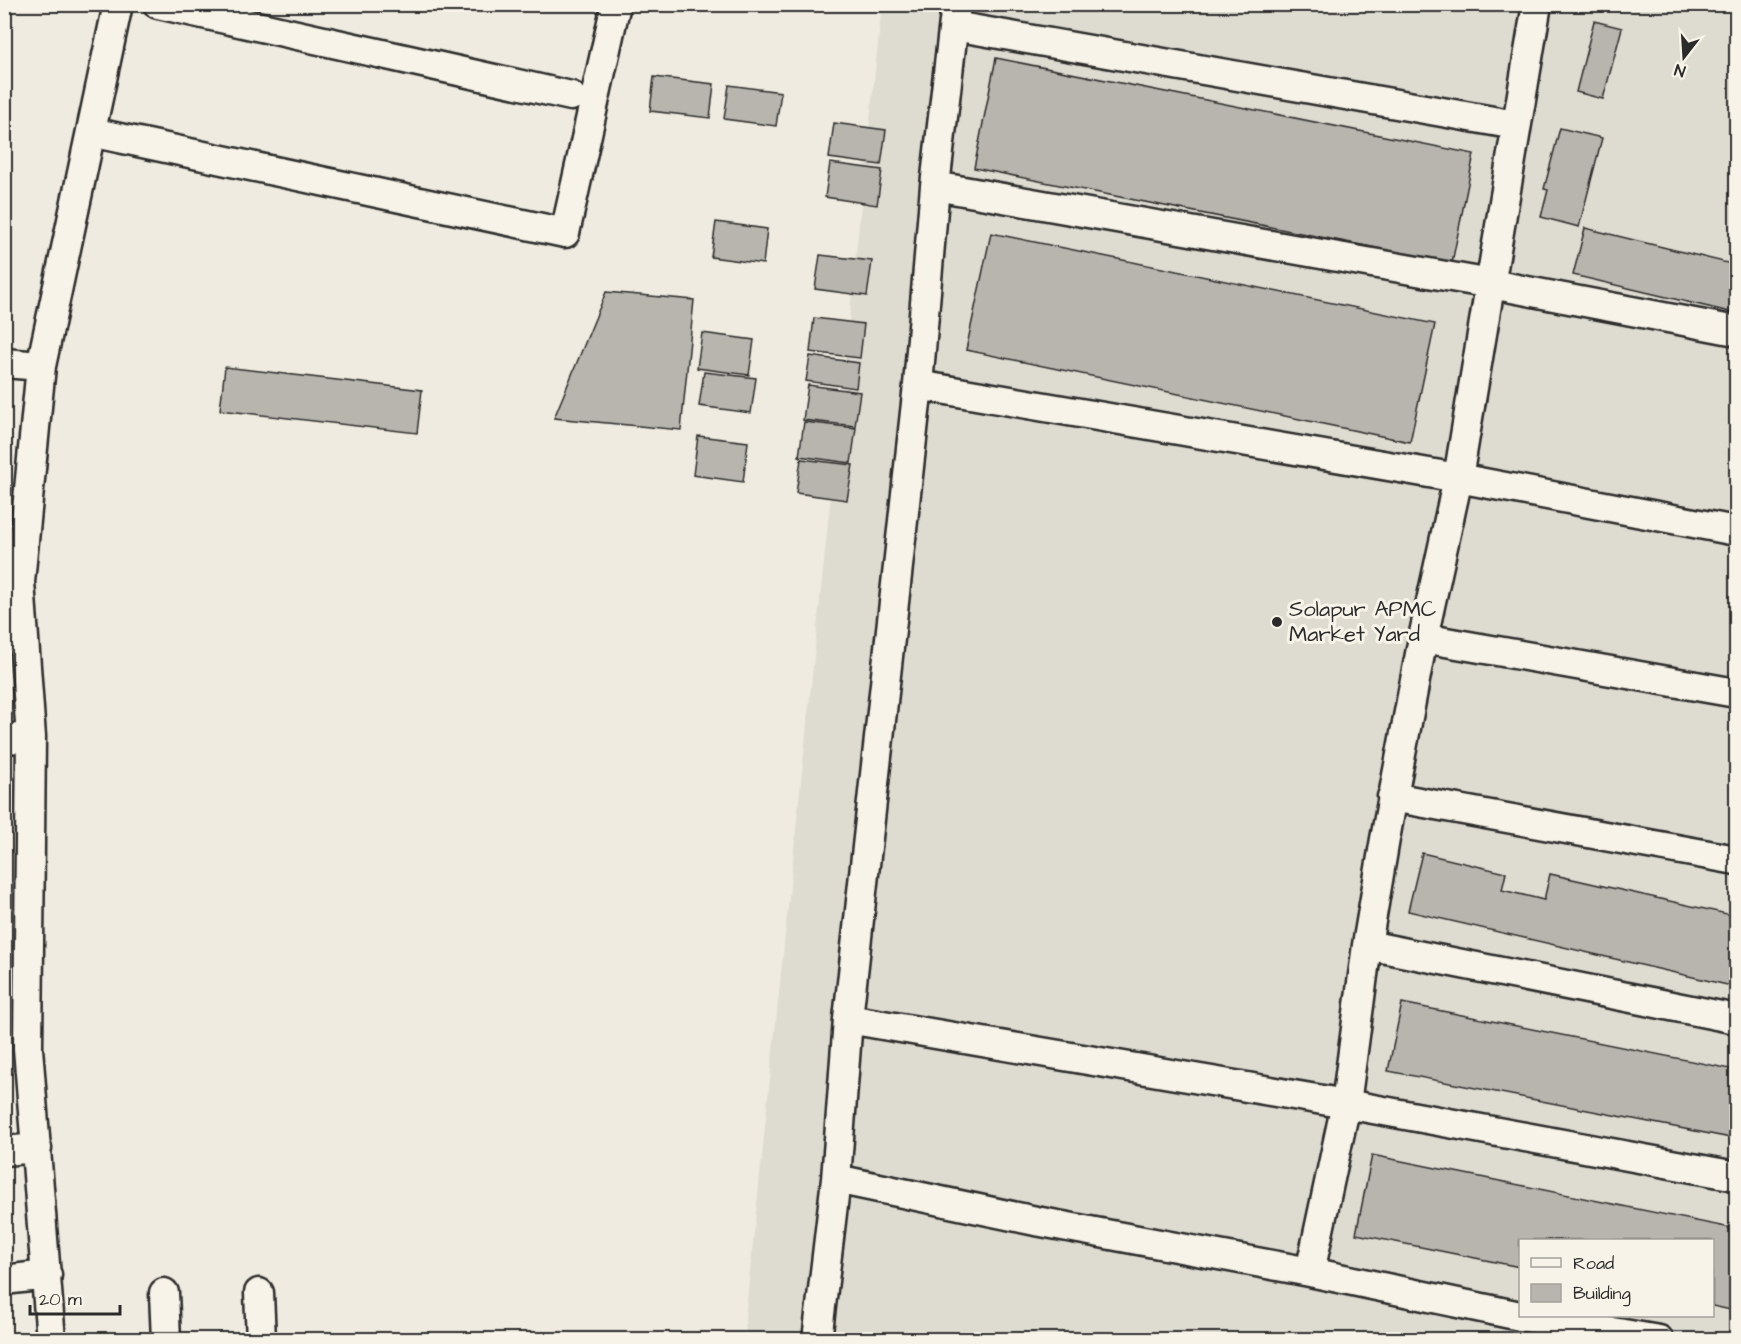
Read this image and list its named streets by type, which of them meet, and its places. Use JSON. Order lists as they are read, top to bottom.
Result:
{
  "places": ["Solapur APMC Market Yard"],
  "legend": ["Road", "Building"],
  "scale_bar": "20 m",
  "north": "bottom"
}
